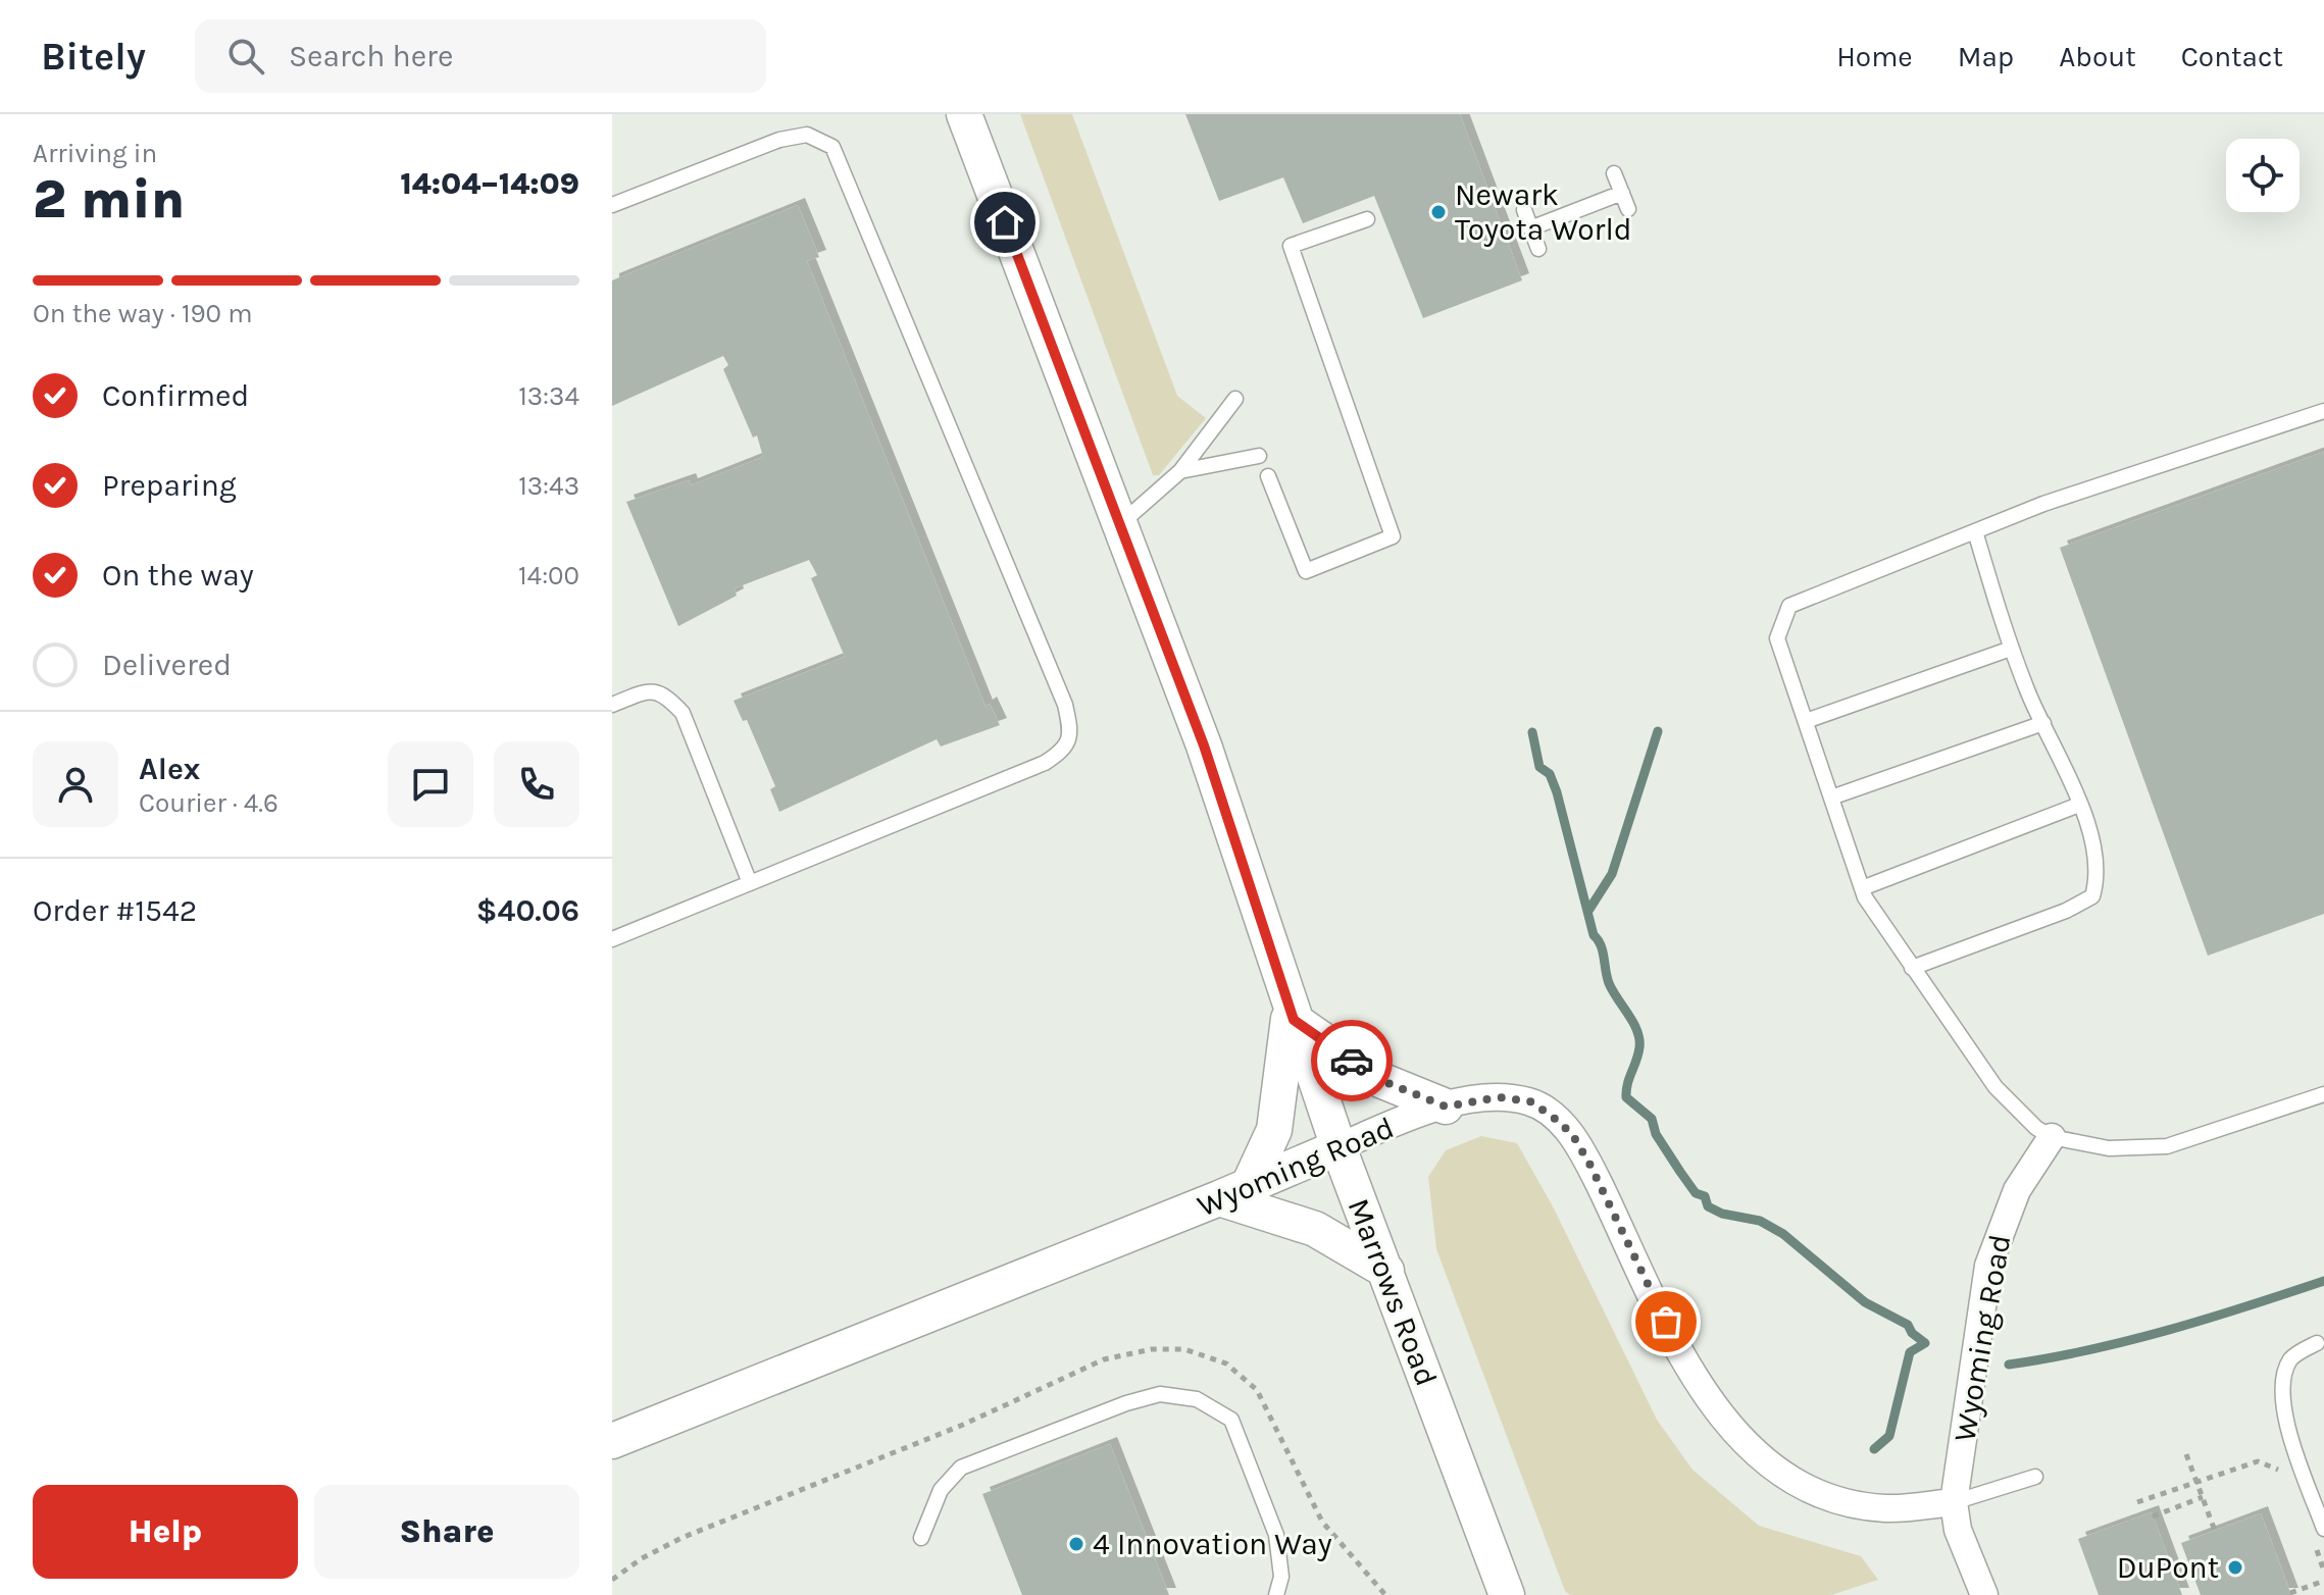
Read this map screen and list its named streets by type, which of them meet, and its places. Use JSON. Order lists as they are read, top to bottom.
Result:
{
  "streets": {
    "street": ["Wyoming Road", "Marrows Road"]
  },
  "crossings": [
    ["Wyoming Road", "Marrows Road"]
  ],
  "places": ["Newark Toyota World", "4 Innovation Way", "DuPont"],
  "page": {
    "header": "Bitely",
    "search": "Search here",
    "nav": [
      "Home",
      "Map",
      "About",
      "Contact"
    ],
    "heading": ["2 min", "Arriving in", "14:04–14:09"],
    "panel": [
      "Alex",
      "Courier · 4.6",
      "Order #1542",
      "$40.06"
    ],
    "bar": "On the way · 190 m",
    "list": [
      ["Confirmed", "13:34"],
      ["Preparing", "13:43"],
      ["On the way", "14:00"],
      "Delivered"
    ],
    "buttons": ["Help", "Share"]
  }
}
